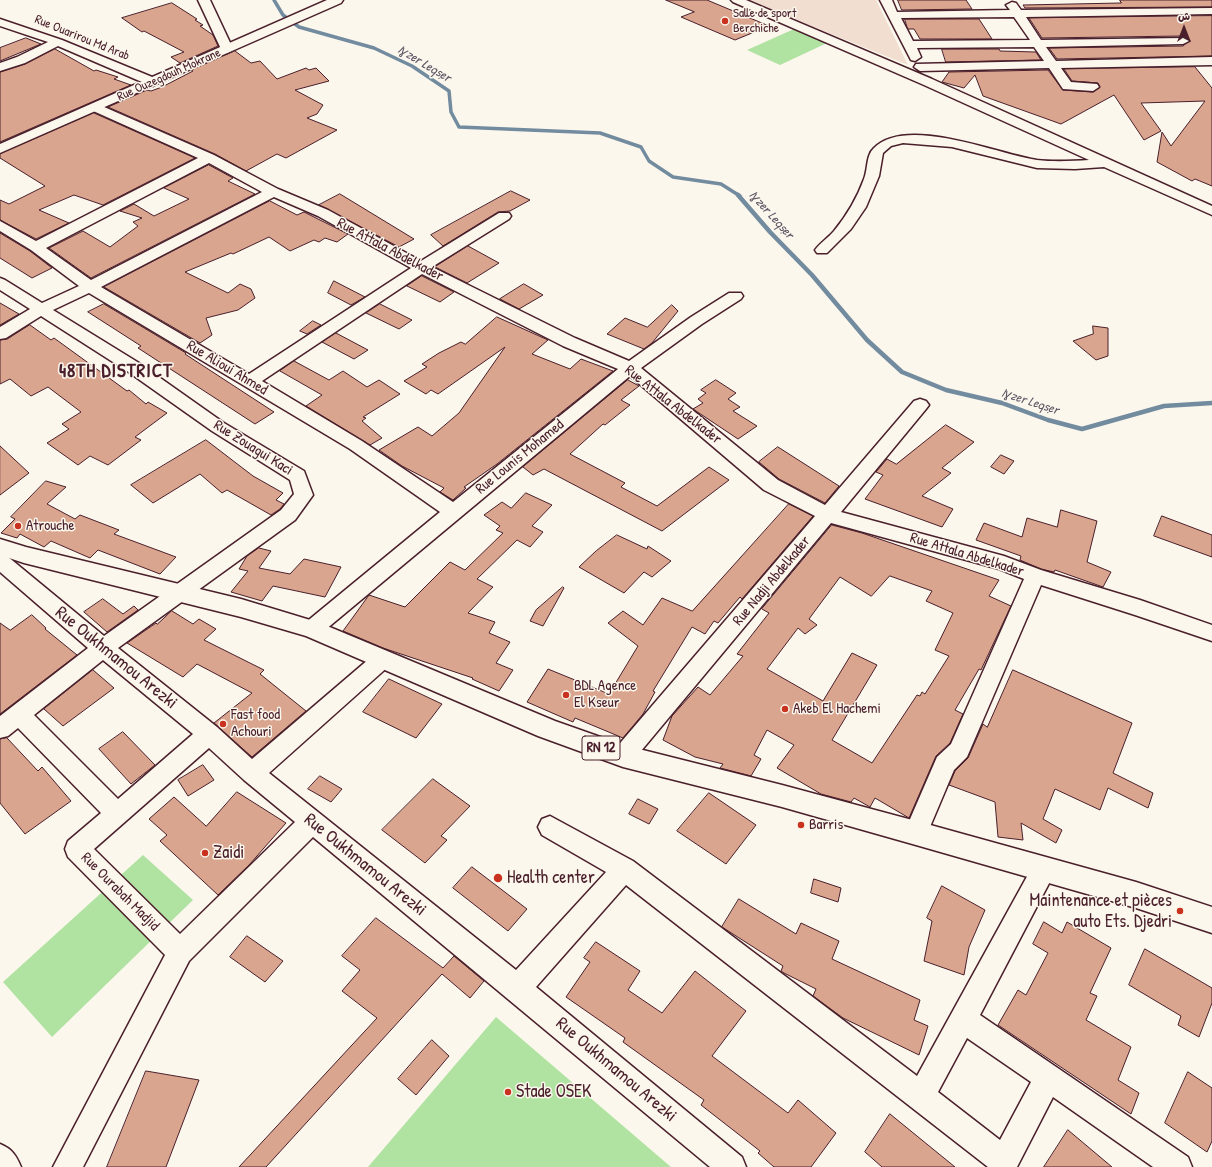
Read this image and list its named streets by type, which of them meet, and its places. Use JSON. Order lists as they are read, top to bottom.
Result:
{
  "streets": {
    "main road": ["Rue Ouzegdouh Mokrane", "RN 12"],
    "street": [
      "Rue Ouarirou Md Arab",
      "Rue Attala Abdelkader",
      "Rue Alioui Ahmed",
      "Rue Zouagui Kaci",
      "Rue Lounis Mohamed",
      "Rue Nadji Abdelkader",
      "Rue Oukhmamou Arezki",
      "Rue Ourabah Madjid"
    ]
  },
  "crossings": [
    ["Rue Ouarirou Md Arab", "Rue Ouzegdouh Mokrane"],
    ["Rue Ouzegdouh Mokrane", "Rue Attala Abdelkader"],
    ["Rue Attala Abdelkader", "Rue Lounis Mohamed"],
    ["Rue Attala Abdelkader", "Rue Nadji Abdelkader"],
    ["Rue Alioui Ahmed", "Rue Lounis Mohamed"],
    ["Rue Alioui Ahmed", "RN 12"],
    ["Rue Zouagui Kaci", "Rue Oukhmamou Arezki"],
    ["Rue Zouagui Kaci", "RN 12"],
    ["Rue Lounis Mohamed", "RN 12"],
    ["Rue Nadji Abdelkader", "RN 12"]
  ],
  "districts": ["48TH DISTRICT"],
  "water": ["Iɣzer Leqṣer"],
  "places": [
    "Salle de sport Berchiche",
    "Atrouche",
    "BDL Agence El Kseur",
    "Akeb El Hachemi",
    "Fast food Achouri",
    "Barris",
    "Zaidi",
    "Health center",
    "Maintenance et pièces auto Ets. Djedri",
    "Stade OSEK"
  ],
  "north": "top"
}
